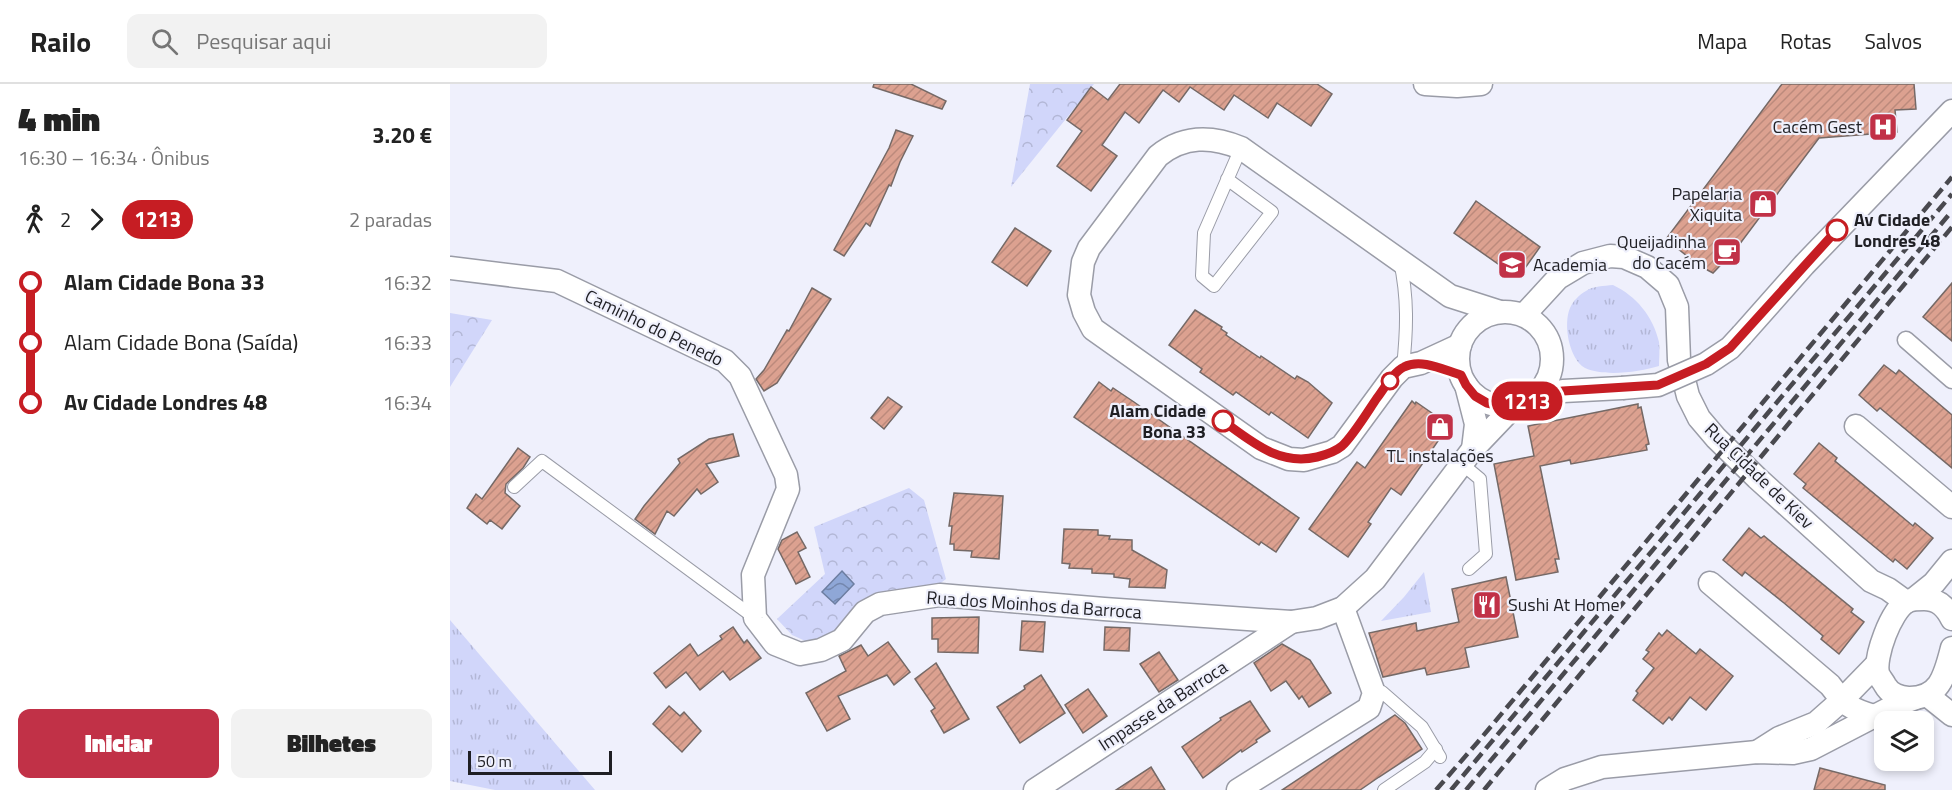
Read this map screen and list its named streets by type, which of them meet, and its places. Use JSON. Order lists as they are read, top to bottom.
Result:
{
  "streets": {
    "street": [
      "Caminho do Penedo",
      "Rua Cidade de Kiev",
      "Rua dos Moinhos da Barroca",
      "Impasse da Barroca"
    ]
  },
  "crossings": [
    ["Caminho do Penedo", "Rua dos Moinhos da Barroca"],
    ["Rua dos Moinhos da Barroca", "Impasse da Barroca"]
  ],
  "places": {
    "hospital": ["Cacém Gest"],
    "shop": ["Papelaria Xiquita", "TL instalações"],
    "other": ["Av Cidade Londres 48", "Alam Cidade Bona 33"],
    "cafe": ["Queijadinha do Cacém"],
    "school or university": ["Academia"],
    "restaurant": ["Sushi At Home"]
  },
  "lines": ["bus line 1213"],
  "scale_bar": "50 m",
  "page": {
    "header": "Railo",
    "search": "Pesquisar aqui",
    "nav": ["Mapa", "Rotas", "Salvos"],
    "heading": ["4 min", "16:30 – 16:34 · Ônibus", "3.20 €"],
    "on_map": "1213",
    "legs": ["2", "1213", "2 paradas"],
    "list": [
      {
        "name": "Alam Cidade Bona 33",
        "value": "16:32"
      },
      {
        "name": "Alam Cidade Bona (Saída)",
        "value": "16:33"
      },
      {
        "name": "Av Cidade Londres 48",
        "value": "16:34"
      }
    ],
    "buttons": ["Iniciar", "Bilhetes"],
    "scale": "50 m"
  }
}
